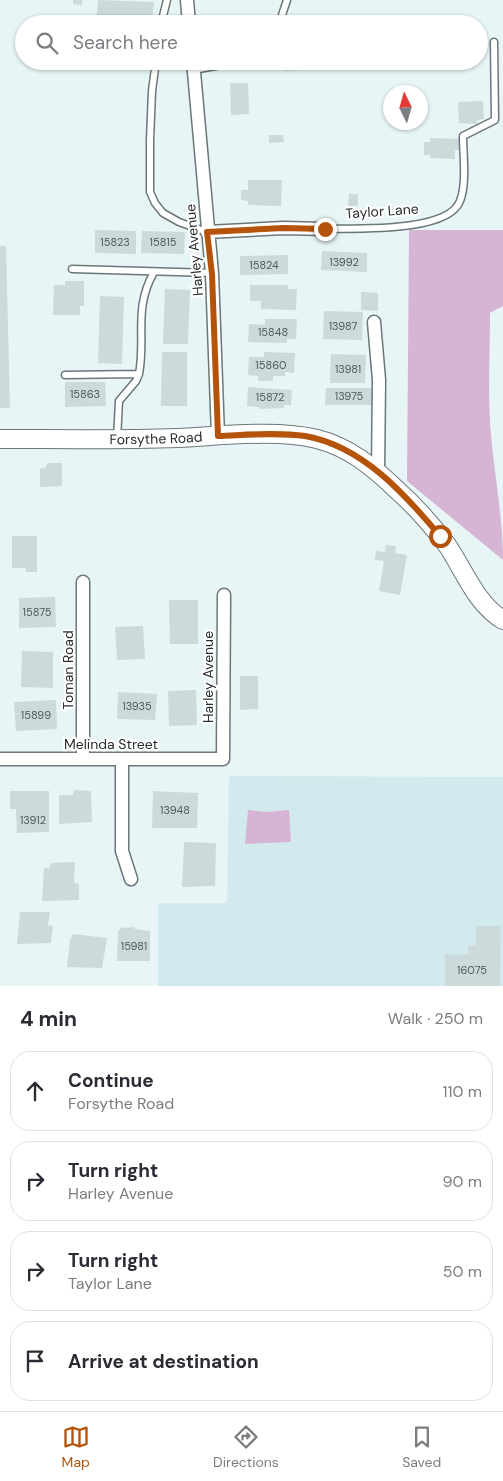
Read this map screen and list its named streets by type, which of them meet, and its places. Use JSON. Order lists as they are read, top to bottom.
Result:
{
  "streets": {
    "street": [
      "Taylor Lane",
      "Harley Avenue",
      "Forsythe Road",
      "Toman Road",
      "Melinda Street"
    ]
  },
  "crossings": [
    ["Taylor Lane", "Harley Avenue"],
    ["Harley Avenue", "Forsythe Road"],
    ["Harley Avenue", "Melinda Street"],
    ["Toman Road", "Melinda Street"]
  ],
  "house_numbers": [
    "15823",
    "15815",
    "13992",
    "15824",
    "13987",
    "15848",
    "15860",
    "13981",
    "15863",
    "13975",
    "15872",
    "15875",
    "13935",
    "15899",
    "13948",
    "13912",
    "15981",
    "16075"
  ],
  "north": "top",
  "page": {
    "search": "Search here",
    "heading": ["4 min", "Walk · 250 m"],
    "list": [
      ["Continue", "Forsythe Road", "110 m"],
      ["Turn right", "Harley Avenue", "90 m"],
      ["Turn right", "Taylor Lane", "50 m"],
      "Arrive at destination"
    ],
    "nav": ["Map", "Directions", "Saved"]
  }
}
